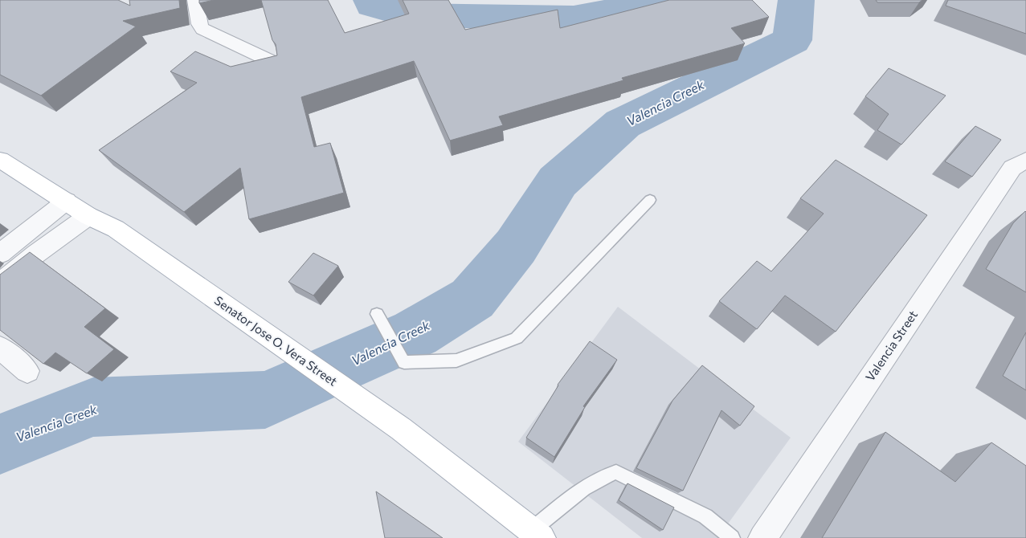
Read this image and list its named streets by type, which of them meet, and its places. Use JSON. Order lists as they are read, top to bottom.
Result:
{
  "streets": {
    "main road": ["Senator Jose O. Vera Street"],
    "street": ["Valencia Street"]
  },
  "water": ["Valencia Creek"]
}
